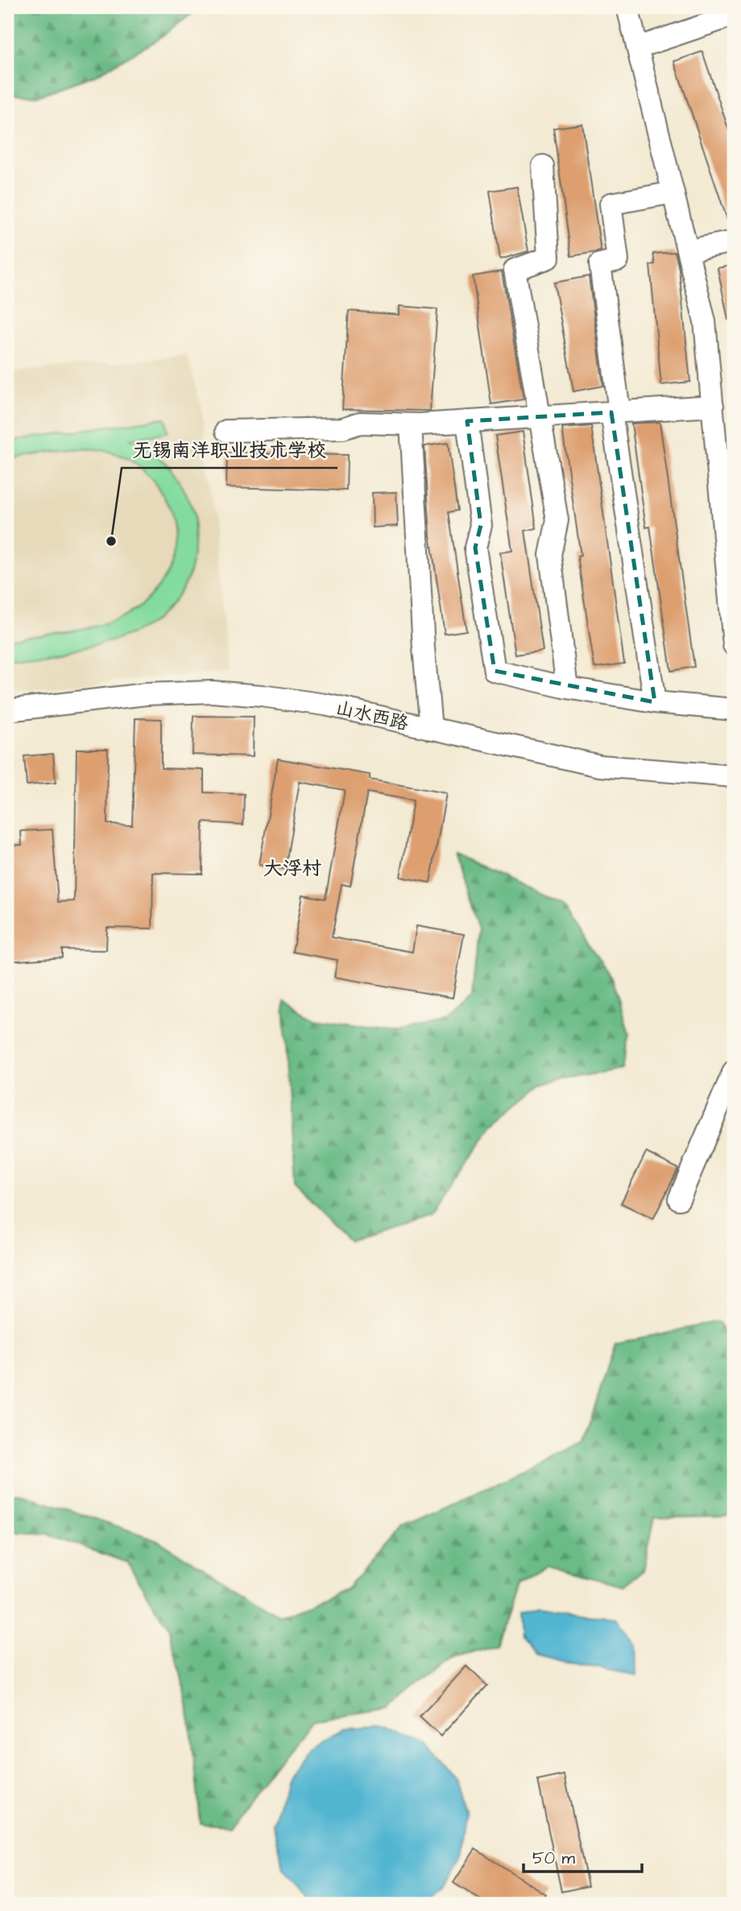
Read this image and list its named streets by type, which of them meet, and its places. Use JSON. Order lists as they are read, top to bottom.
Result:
{
  "streets": {
    "street": ["山水西路"]
  },
  "districts": ["大浮村"],
  "places": ["无锡南洋职业技术学校"],
  "scale_bar": "50 m"
}
